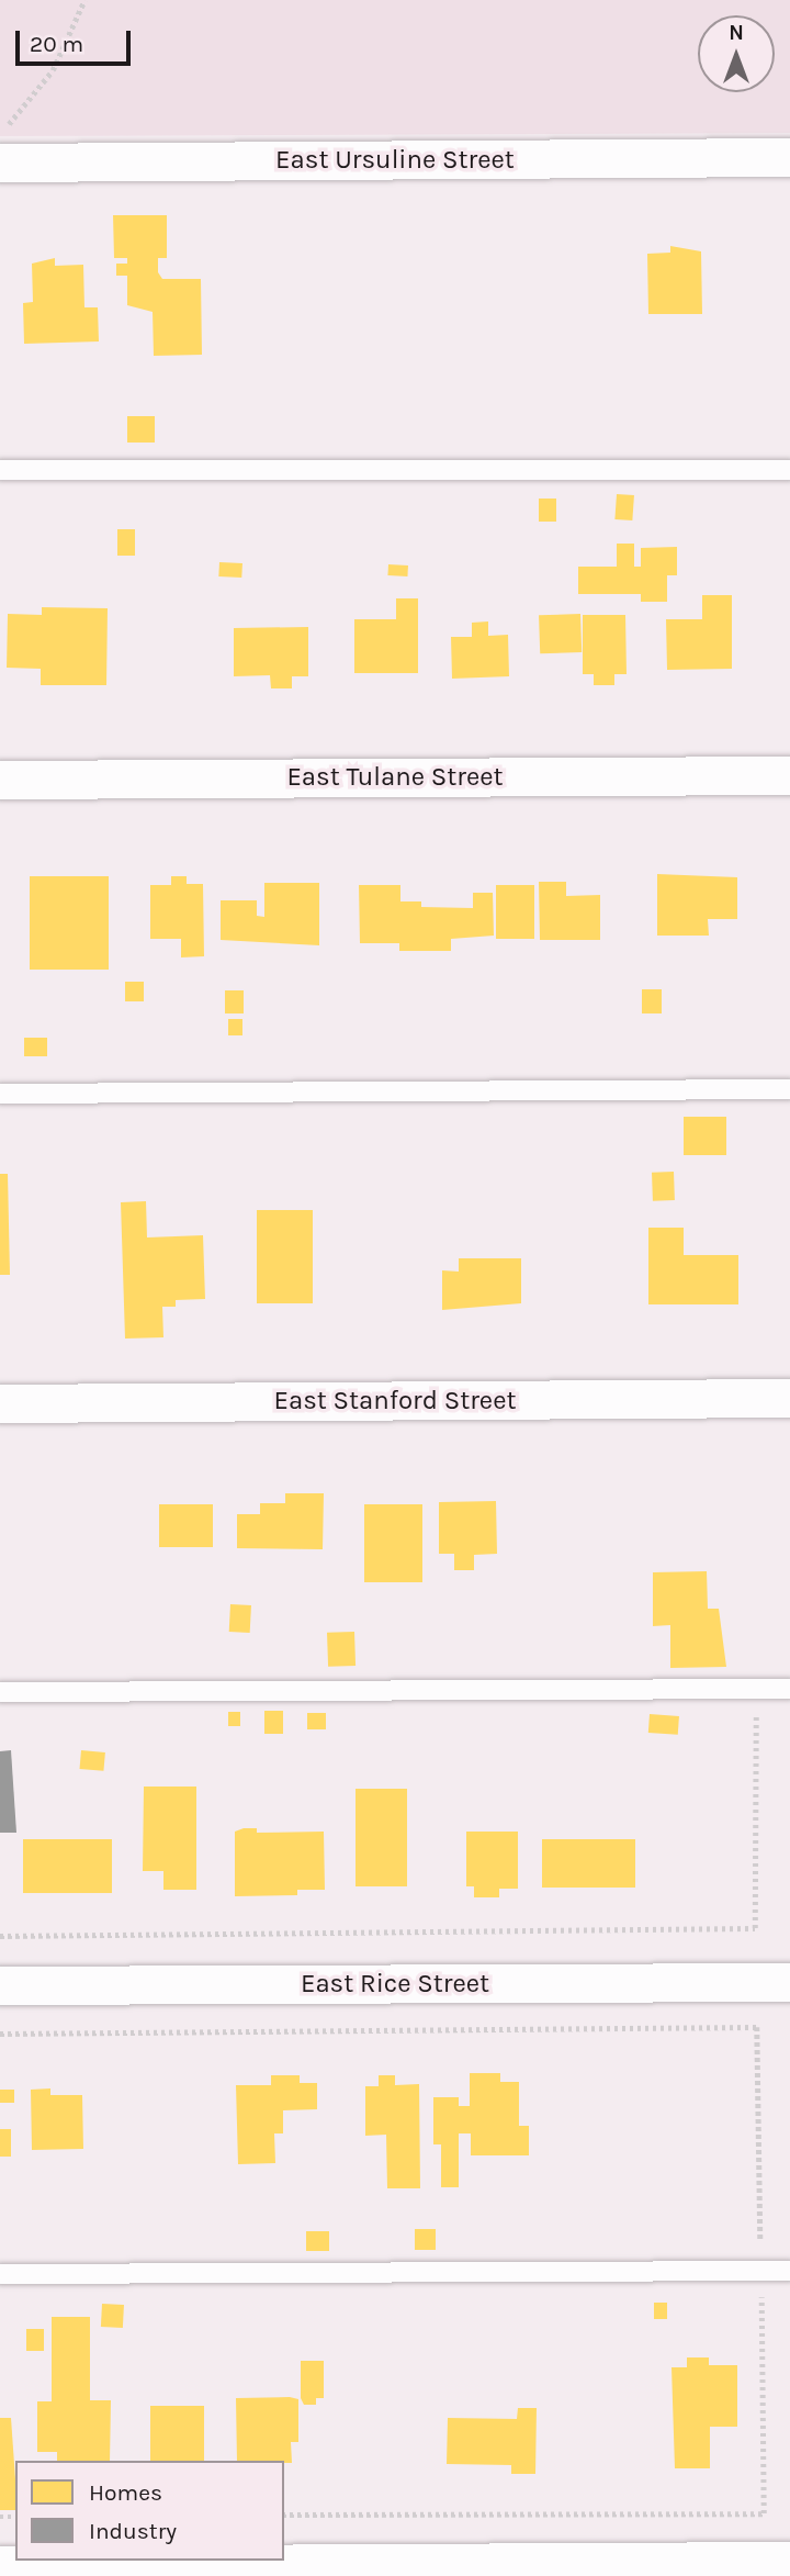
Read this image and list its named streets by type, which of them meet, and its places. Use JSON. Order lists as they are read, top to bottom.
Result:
{
  "streets": {
    "street": [
      "East Ursuline Street",
      "East Tulane Street",
      "East Stanford Street",
      "East Rice Street"
    ]
  },
  "legend": ["Homes", "Industry"],
  "scale_bar": "20 m",
  "north": "top"
}
